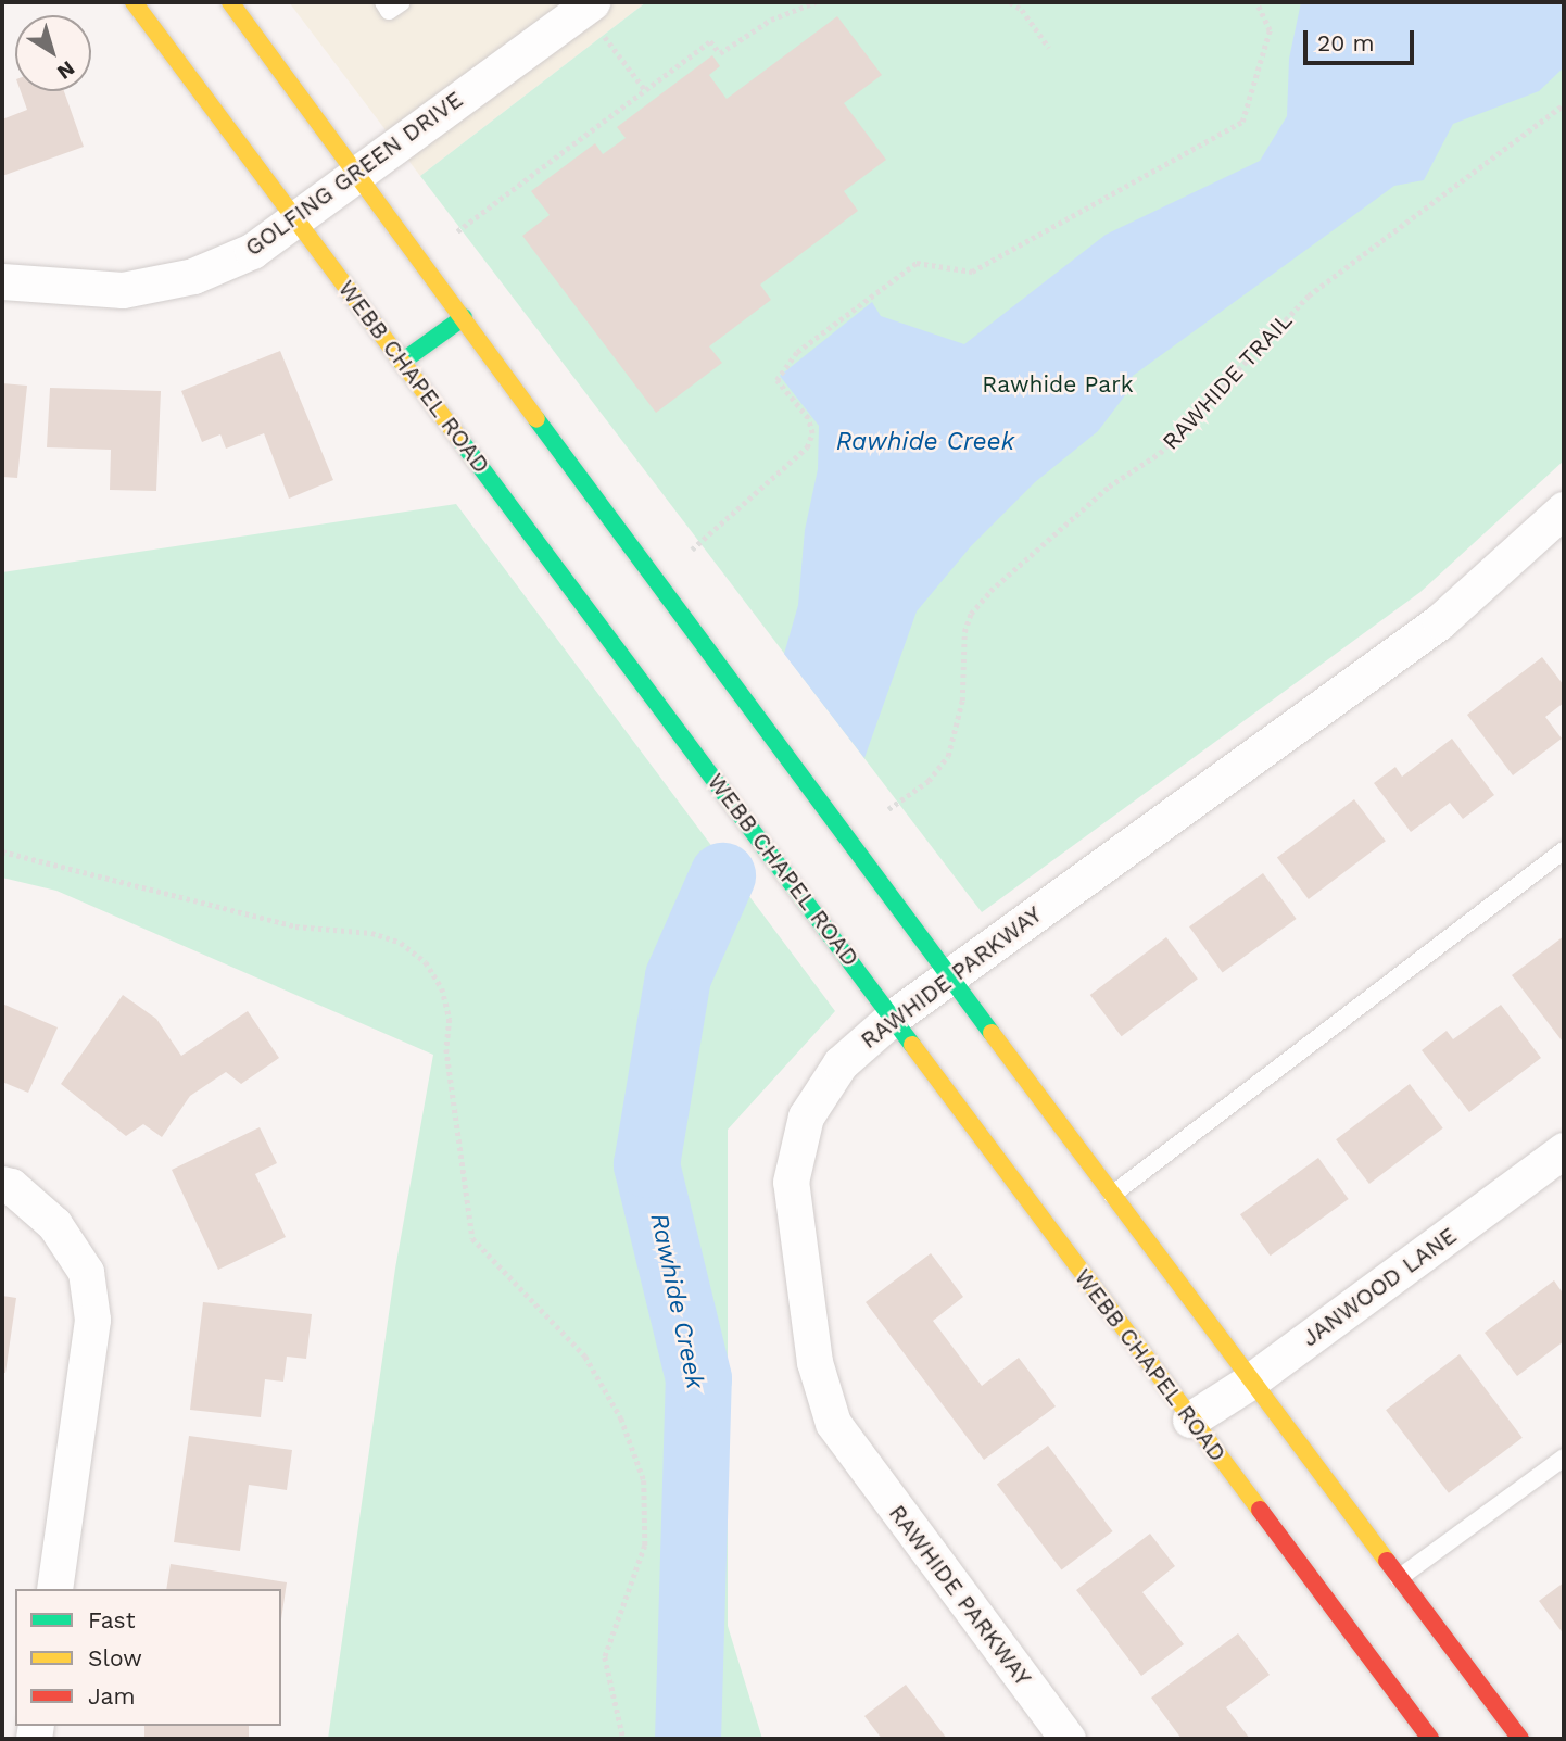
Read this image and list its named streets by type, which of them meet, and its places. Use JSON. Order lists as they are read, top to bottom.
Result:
{
  "streets": {
    "main road": ["WEBB CHAPEL ROAD"],
    "street": ["GOLFING GREEN DRIVE", "RAWHIDE PARKWAY", "JANWOOD LANE"],
    "path": ["RAWHIDE TRAIL"]
  },
  "crossings": [
    ["GOLFING GREEN DRIVE", "WEBB CHAPEL ROAD"],
    ["WEBB CHAPEL ROAD", "RAWHIDE PARKWAY"],
    ["WEBB CHAPEL ROAD", "JANWOOD LANE"]
  ],
  "water": ["Rawhide Creek"],
  "parks": ["Rawhide Park"],
  "legend": ["Fast", "Slow", "Jam"],
  "scale_bar": "20 m",
  "north": "bottom right"
}
